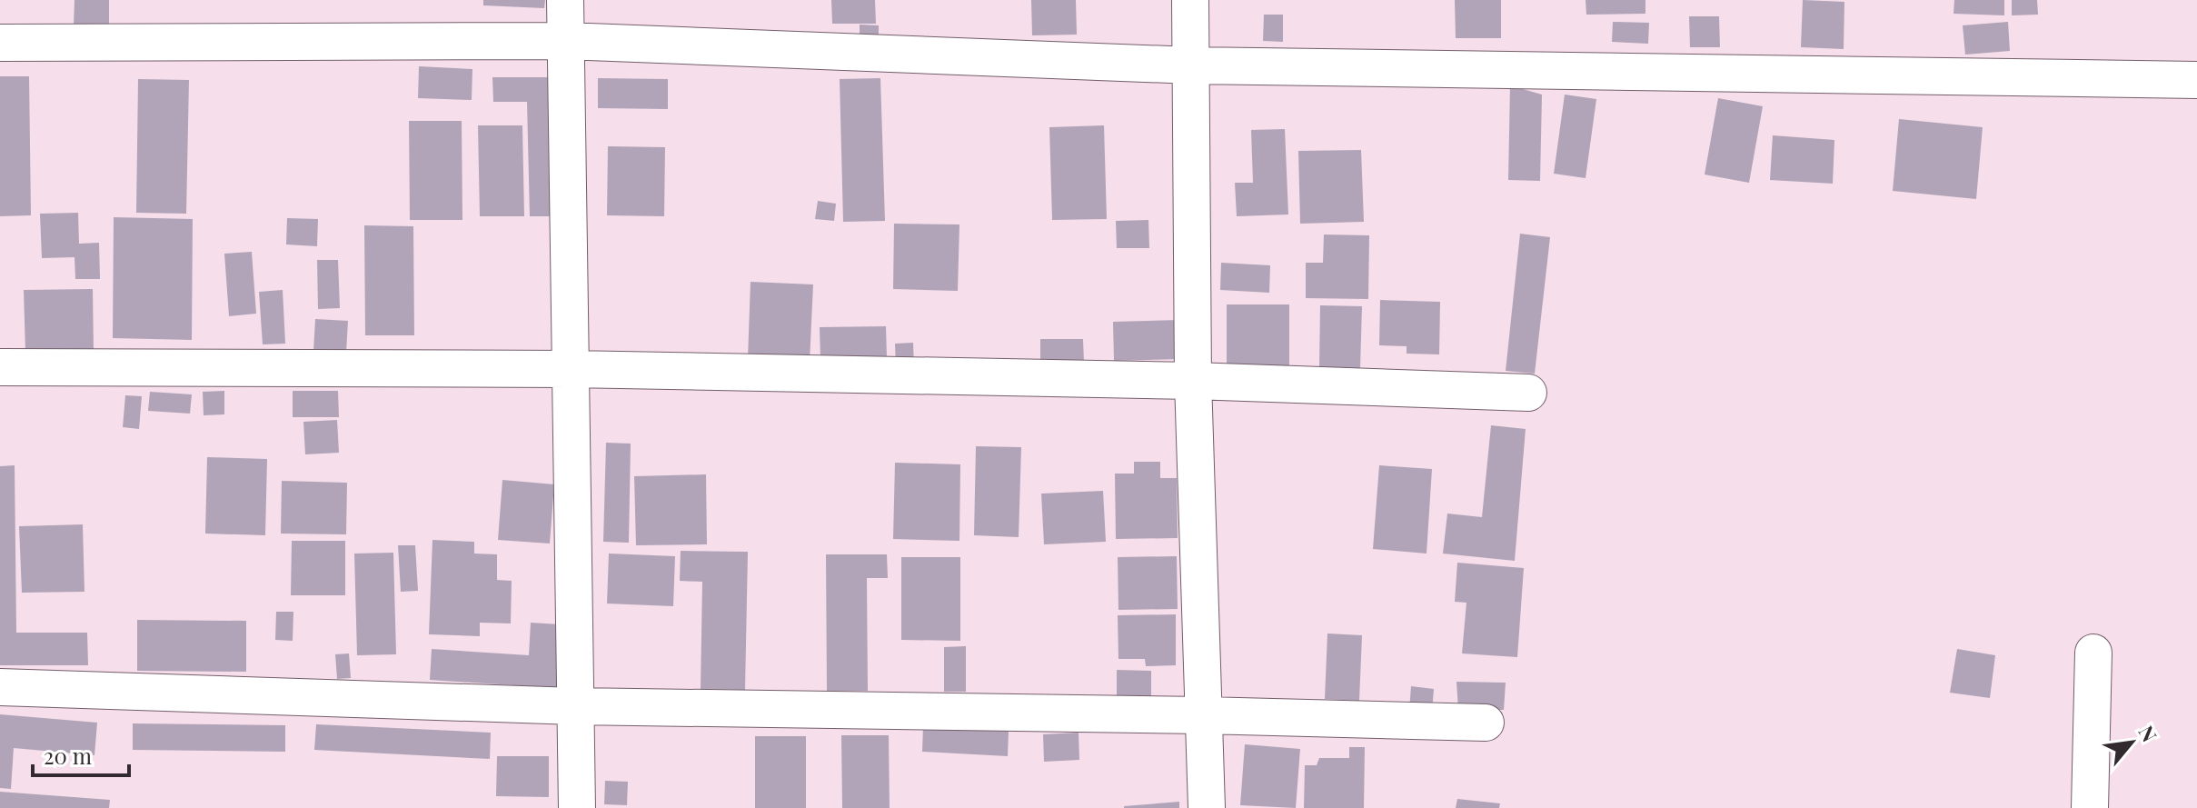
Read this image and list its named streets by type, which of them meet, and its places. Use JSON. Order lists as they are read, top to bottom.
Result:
{
  "scale_bar": "20 m",
  "north": "top right"
}
